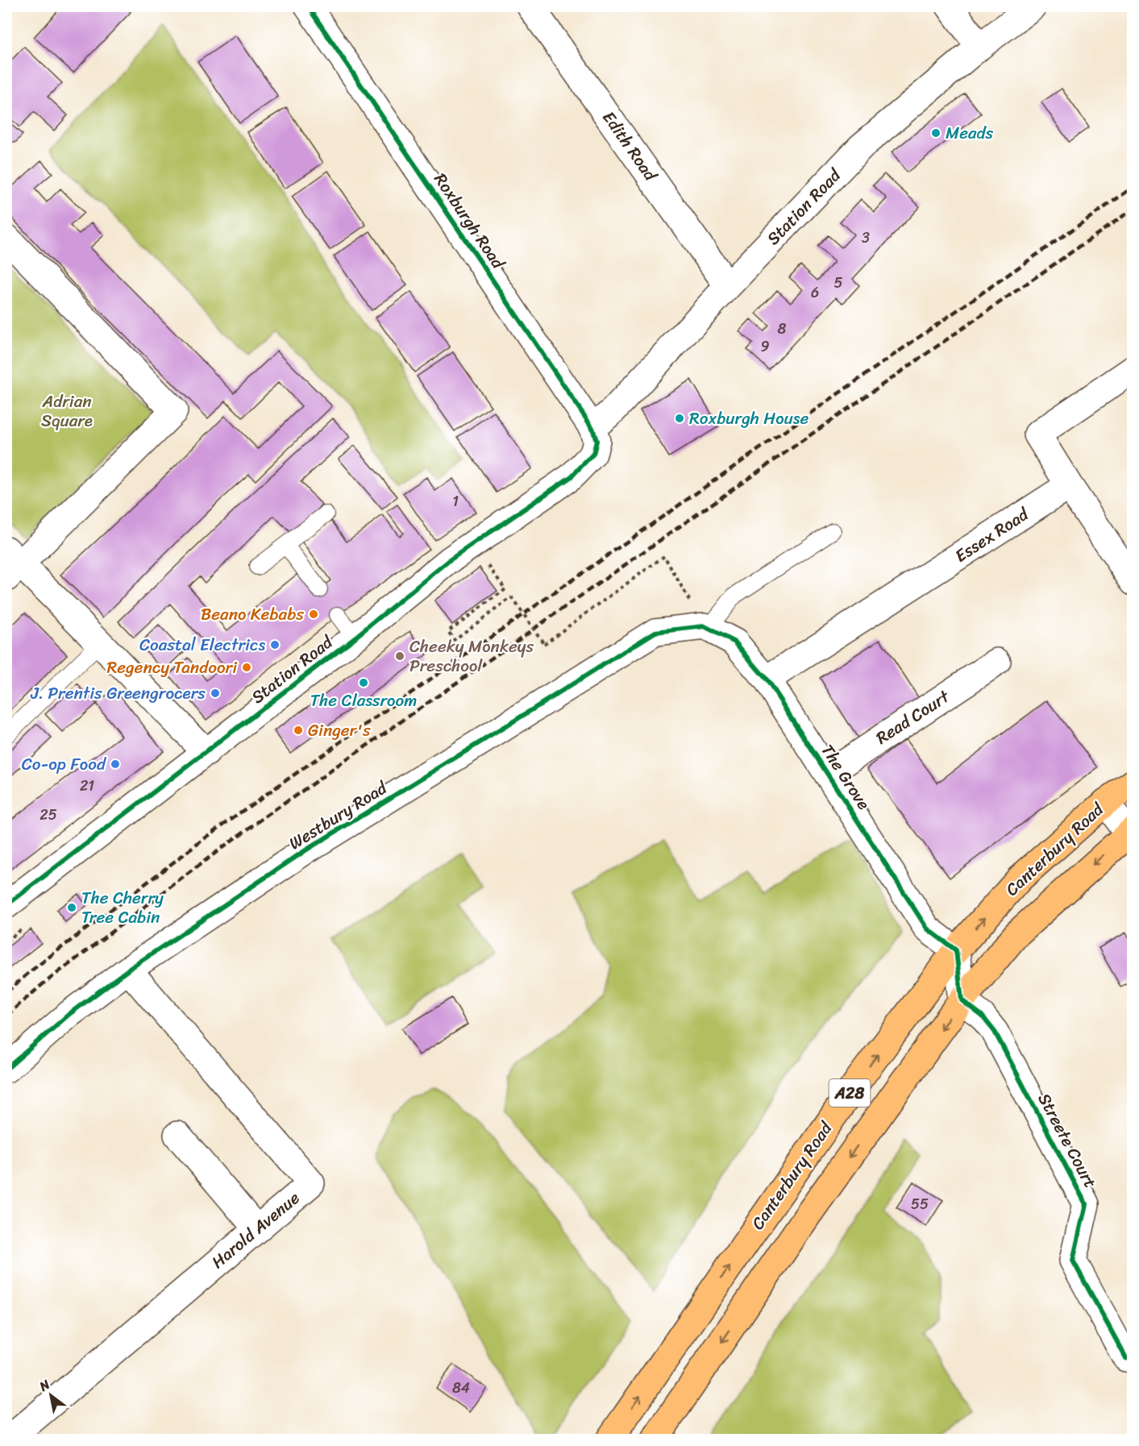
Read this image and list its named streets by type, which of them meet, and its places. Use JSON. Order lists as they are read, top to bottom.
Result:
{
  "streets": {
    "highway": ["Canterbury Road", "A28"],
    "street": [
      "Edith Road",
      "Station Road",
      "Roxburgh Road",
      "Essex Road",
      "Read Court",
      "The Grove",
      "Westbury Road",
      "Streete Court",
      "Harold Avenue"
    ]
  },
  "crossings": [
    ["Edith Road", "Station Road"],
    ["Station Road", "Roxburgh Road"],
    ["Essex Road", "The Grove"],
    ["Read Court", "The Grove"],
    ["The Grove", "Westbury Road"],
    ["The Grove", "Canterbury Road"],
    ["Westbury Road", "Harold Avenue"],
    ["A28", "Streete Court"]
  ],
  "parks": ["Adrian Square"],
  "places": [
    "Meads",
    "Roxburgh House",
    "Beano Kebabs",
    "Coastal Electrics",
    "Cheeky Monkeys Preschool",
    "Regency Tandoori",
    "The Classroom",
    "J. Prentis Greengrocers",
    "Ginger's",
    "Co-op Food",
    "The Cherry Tree Cabin"
  ],
  "house_numbers": [
    "3",
    "5",
    "6",
    "8",
    "9",
    "1",
    "21",
    "25",
    "55",
    "84"
  ],
  "north": "top left"
}
